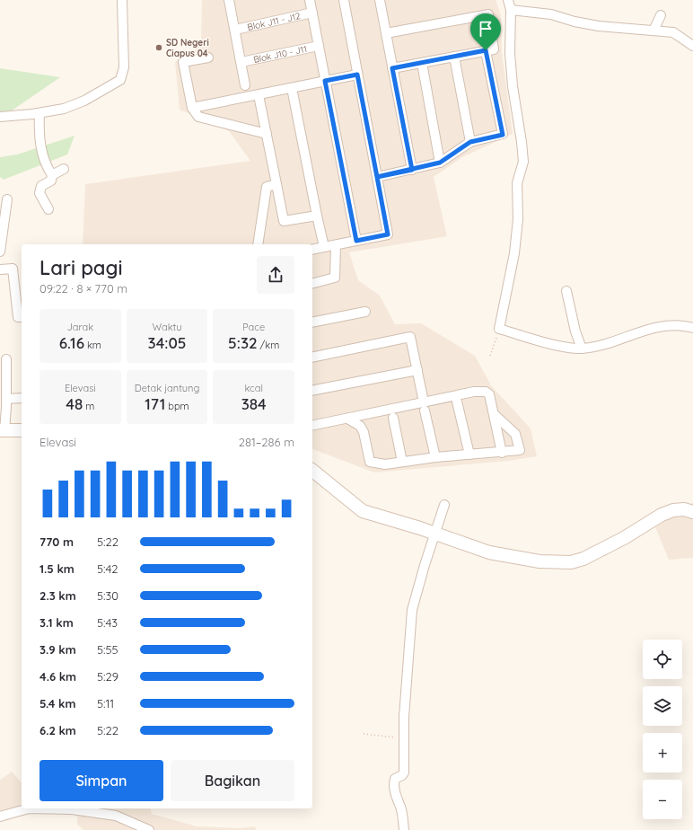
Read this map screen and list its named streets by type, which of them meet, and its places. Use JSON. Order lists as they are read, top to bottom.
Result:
{
  "streets": {
    "street": ["Blok J11 - J12", "Blok J10 - J11"]
  },
  "places": ["SD Negeri Ciapus 04"],
  "page": {
    "heading": ["Lari pagi", "09:22 · 8 × 770 m"],
    "stats": [
      ["Jarak", "6.16 km"],
      ["Waktu", "34:05"],
      ["Pace", "5:32 /km"],
      ["Elevasi", "48 m"],
      ["Detak jantung", "171 bpm"],
      ["kcal", "384"]
    ],
    "chart": ["Elevasi", "281–286 m"],
    "list": [
      {
        "name": "770 m",
        "note": "5:22"
      },
      {
        "name": "1.5 km",
        "note": "5:42"
      },
      {
        "name": "2.3 km",
        "note": "5:30"
      },
      {
        "name": "3.1 km",
        "note": "5:43"
      },
      {
        "name": "3.9 km",
        "note": "5:55"
      },
      {
        "name": "4.6 km",
        "note": "5:29"
      },
      {
        "name": "5.4 km",
        "note": "5:11"
      },
      {
        "name": "6.2 km",
        "note": "5:22"
      }
    ],
    "map_buttons": ["+", "−"],
    "buttons": ["Simpan", "Bagikan"]
  }
}
